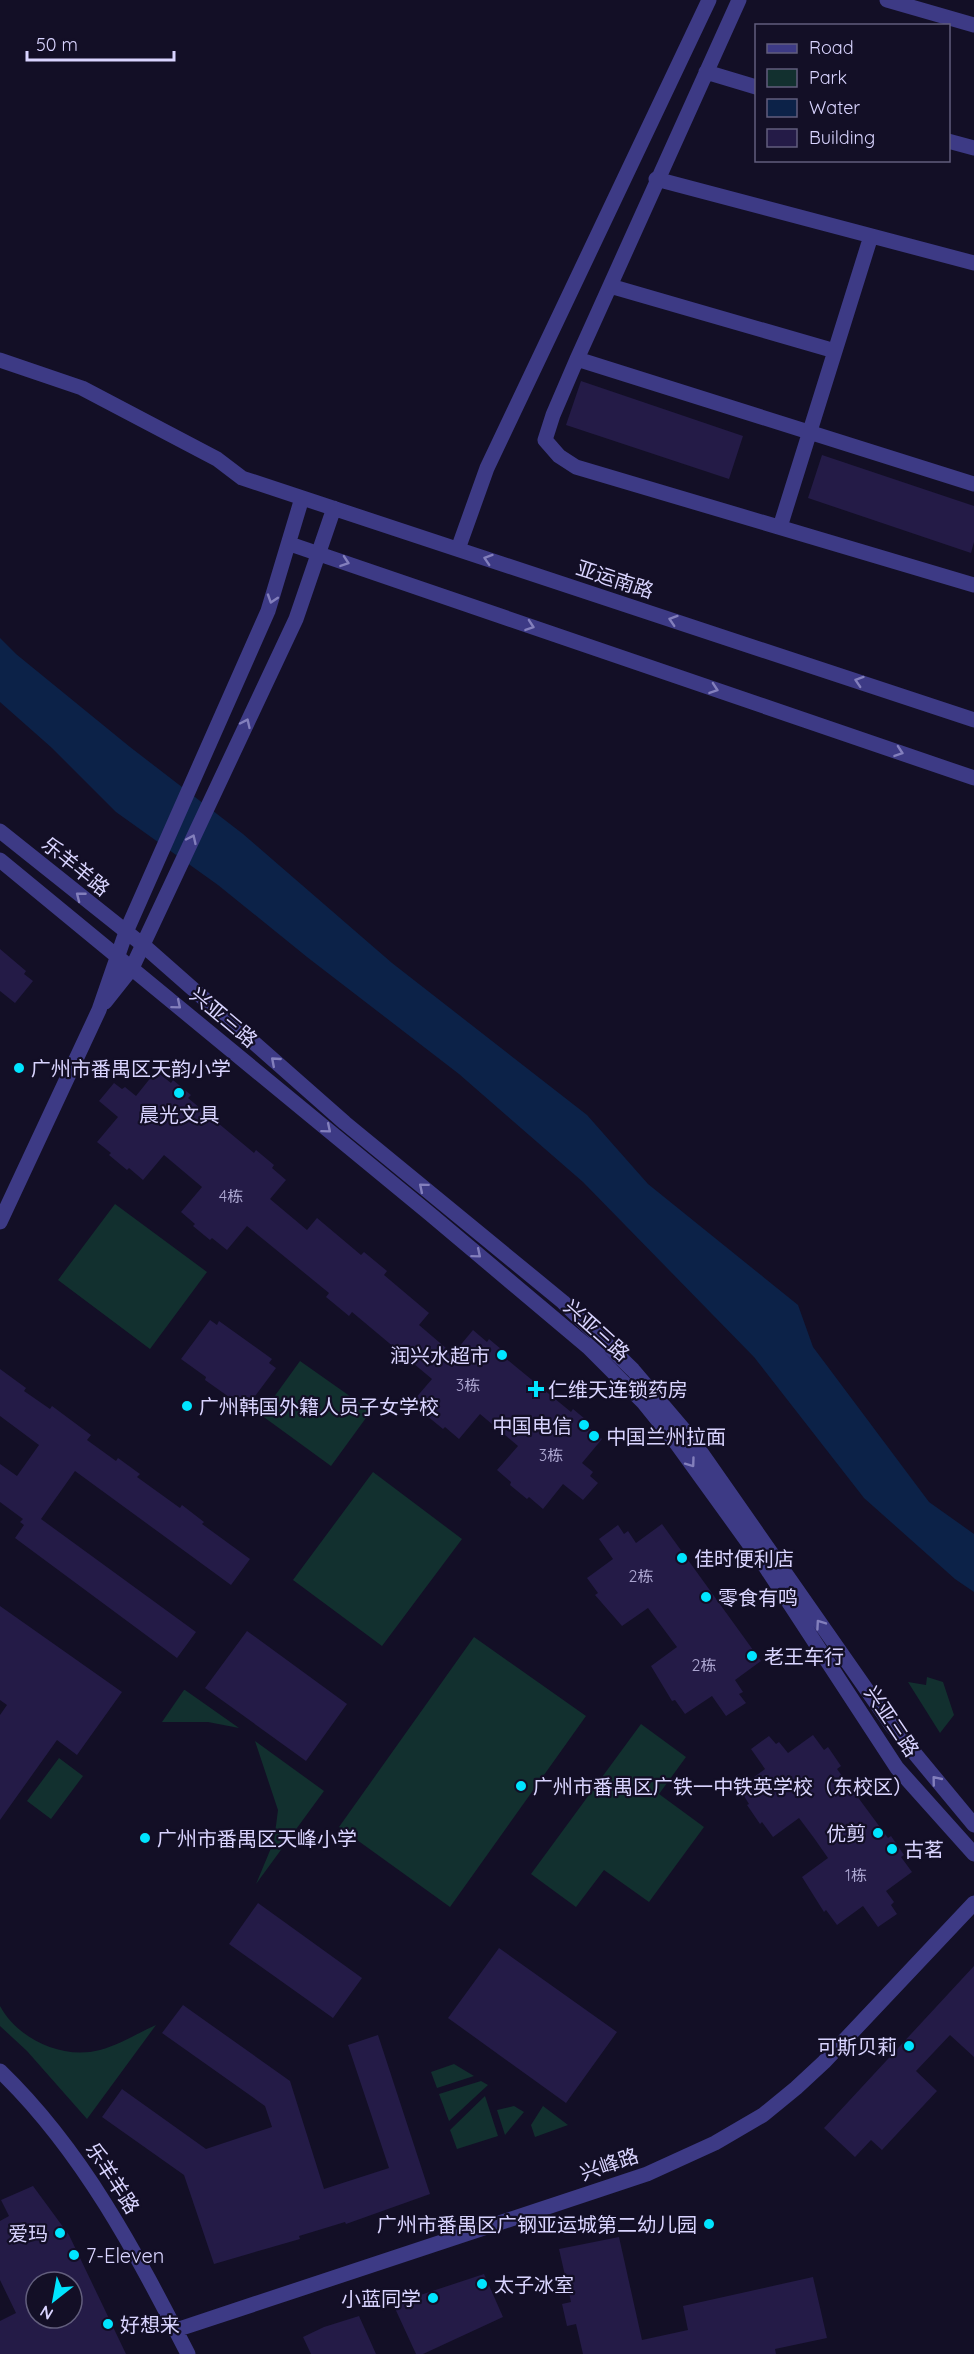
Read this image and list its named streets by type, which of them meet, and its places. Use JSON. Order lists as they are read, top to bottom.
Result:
{
  "streets": {
    "street": [
      "亚运南路",
      "乐羊羊路",
      "兴亚三路",
      "兴峰路"
    ]
  },
  "crossings": [
    ["乐羊羊路", "兴亚三路"],
    ["乐羊羊路", "兴峰路"]
  ],
  "places": {
    "other": [
      "广州市番禺区天韵小学",
      "晨光文具",
      "润兴水超市",
      "广州韩国外籍人员子女学校",
      "中国电信",
      "中国兰州拉面",
      "佳时便利店",
      "零食有鸣",
      "老王车行",
      "广州市番禺区广铁一中铁英学校（东校区）",
      "优剪",
      "广州市番禺区天峰小学",
      "古茗",
      "可斯贝莉",
      "广州市番禺区广钢亚运城第二幼儿园",
      "爱玛",
      "7-Eleven",
      "太子冰室",
      "小蓝同学",
      "好想来"
    ],
    "health": ["仁维天连锁药房"]
  },
  "house_numbers": [
    "4栋",
    "3栋",
    "3栋",
    "2栋",
    "2栋",
    "1栋"
  ],
  "legend": [
    "Road",
    "Park",
    "Water",
    "Building"
  ],
  "scale_bar": "50 m",
  "north": "bottom left"
}
